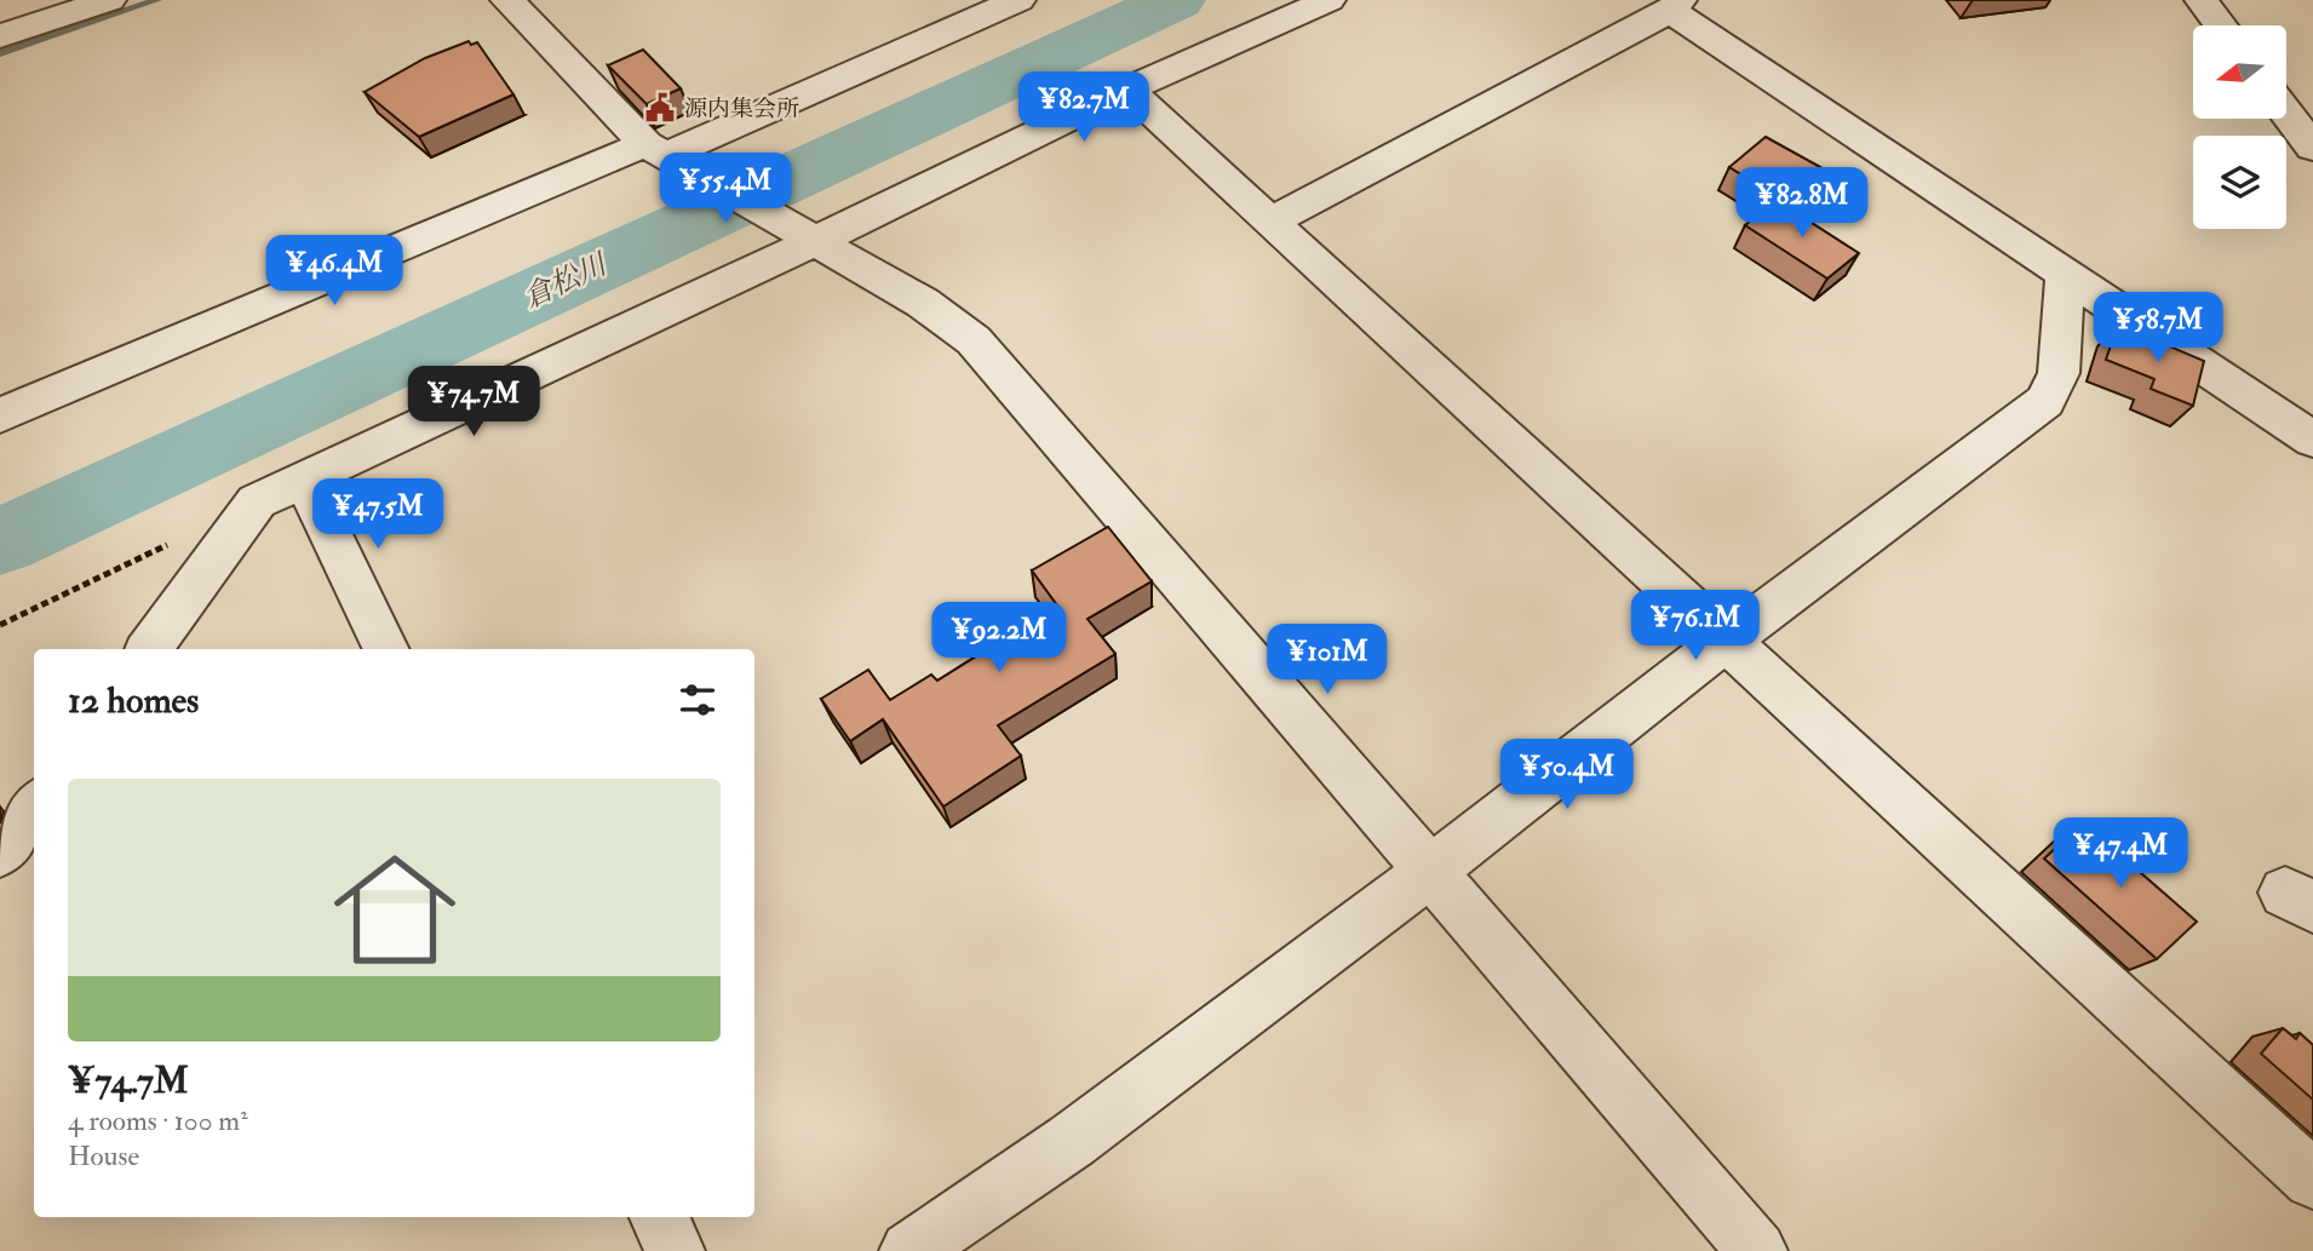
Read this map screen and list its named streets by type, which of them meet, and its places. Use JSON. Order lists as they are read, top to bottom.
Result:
{
  "water": ["倉松川"],
  "places": {
    "public building": ["源内集会所"]
  },
  "north": "left",
  "page": {
    "price": [
      "¥82.7M",
      "¥55.4M",
      "¥82.8M",
      "¥46.4M",
      "¥58.7M",
      "¥74.7M",
      "¥47.5M",
      "¥76.1M",
      "¥92.2M",
      "¥101M",
      "¥50.4M",
      "¥47.4M"
    ],
    "heading": "12 homes",
    "list": [
      {
        "name": "¥74.7M",
        "note": "4 rooms · 100 m² · House"
      }
    ]
  }
}
